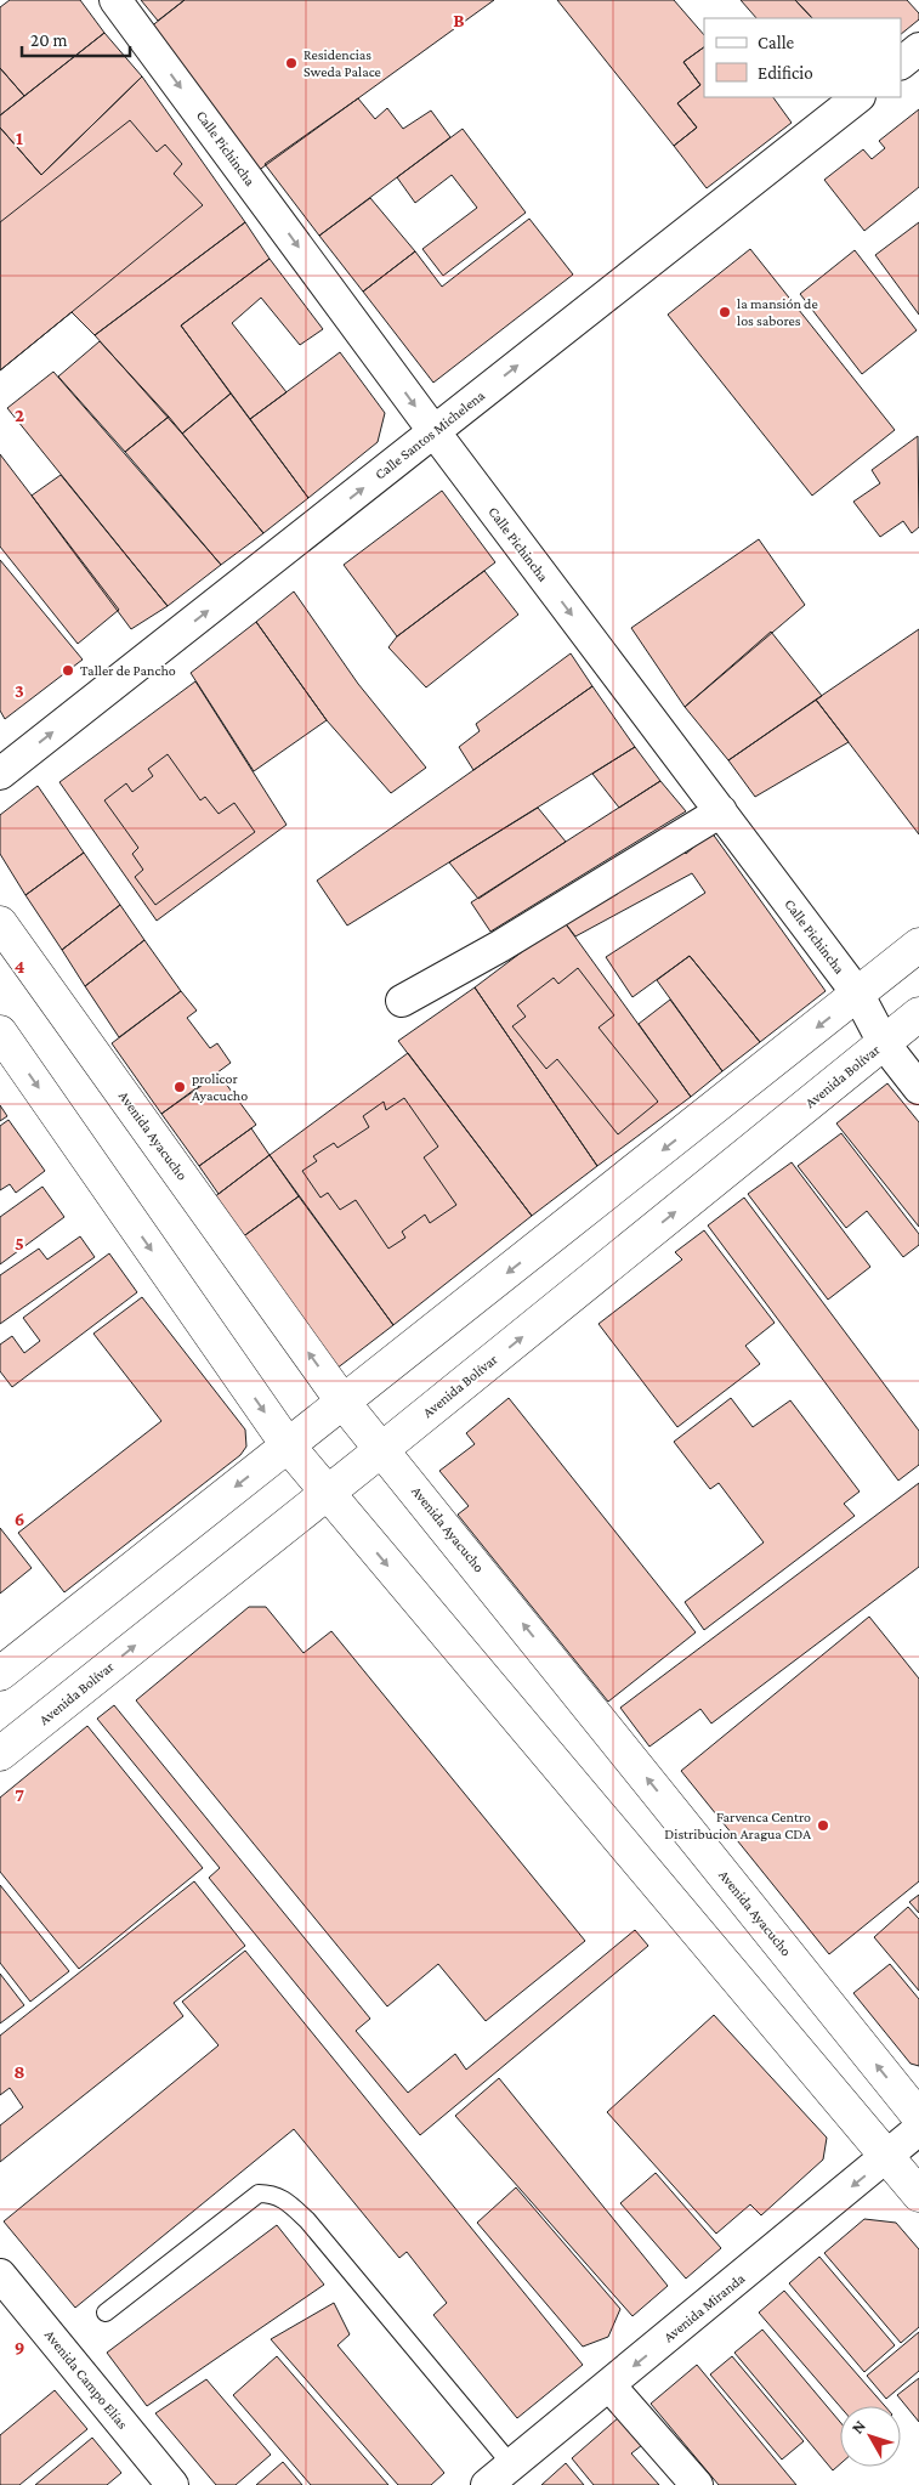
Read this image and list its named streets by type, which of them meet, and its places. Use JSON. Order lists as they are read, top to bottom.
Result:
{
  "streets": {
    "street": [
      "Calle Pichincha",
      "Calle Santos Michelena",
      "Avenida Bolívar",
      "Avenida Ayacucho",
      "Avenida Miranda",
      "Avenida Campo Elías"
    ]
  },
  "crossings": [
    ["Calle Pichincha", "Calle Santos Michelena"],
    ["Calle Pichincha", "Avenida Bolívar"],
    ["Avenida Bolívar", "Avenida Ayacucho"]
  ],
  "one_way": ["Calle Pichincha", "Calle Santos Michelena", "Avenida Miranda"],
  "places": [
    "Residencias Sweda Palace",
    "la mansión de los sabores",
    "Taller de Pancho",
    "prolicor Ayacucho",
    "Farvenca Centro Distribucion Aragua CDA"
  ],
  "legend": ["Calle", "Edificio"],
  "scale_bar": "20 m",
  "north": "top left",
  "grid": {
    "columns": ["B"],
    "rows": [
      "1",
      "2",
      "3",
      "4",
      "5",
      "6",
      "7",
      "8",
      "9"
    ]
  }
}
